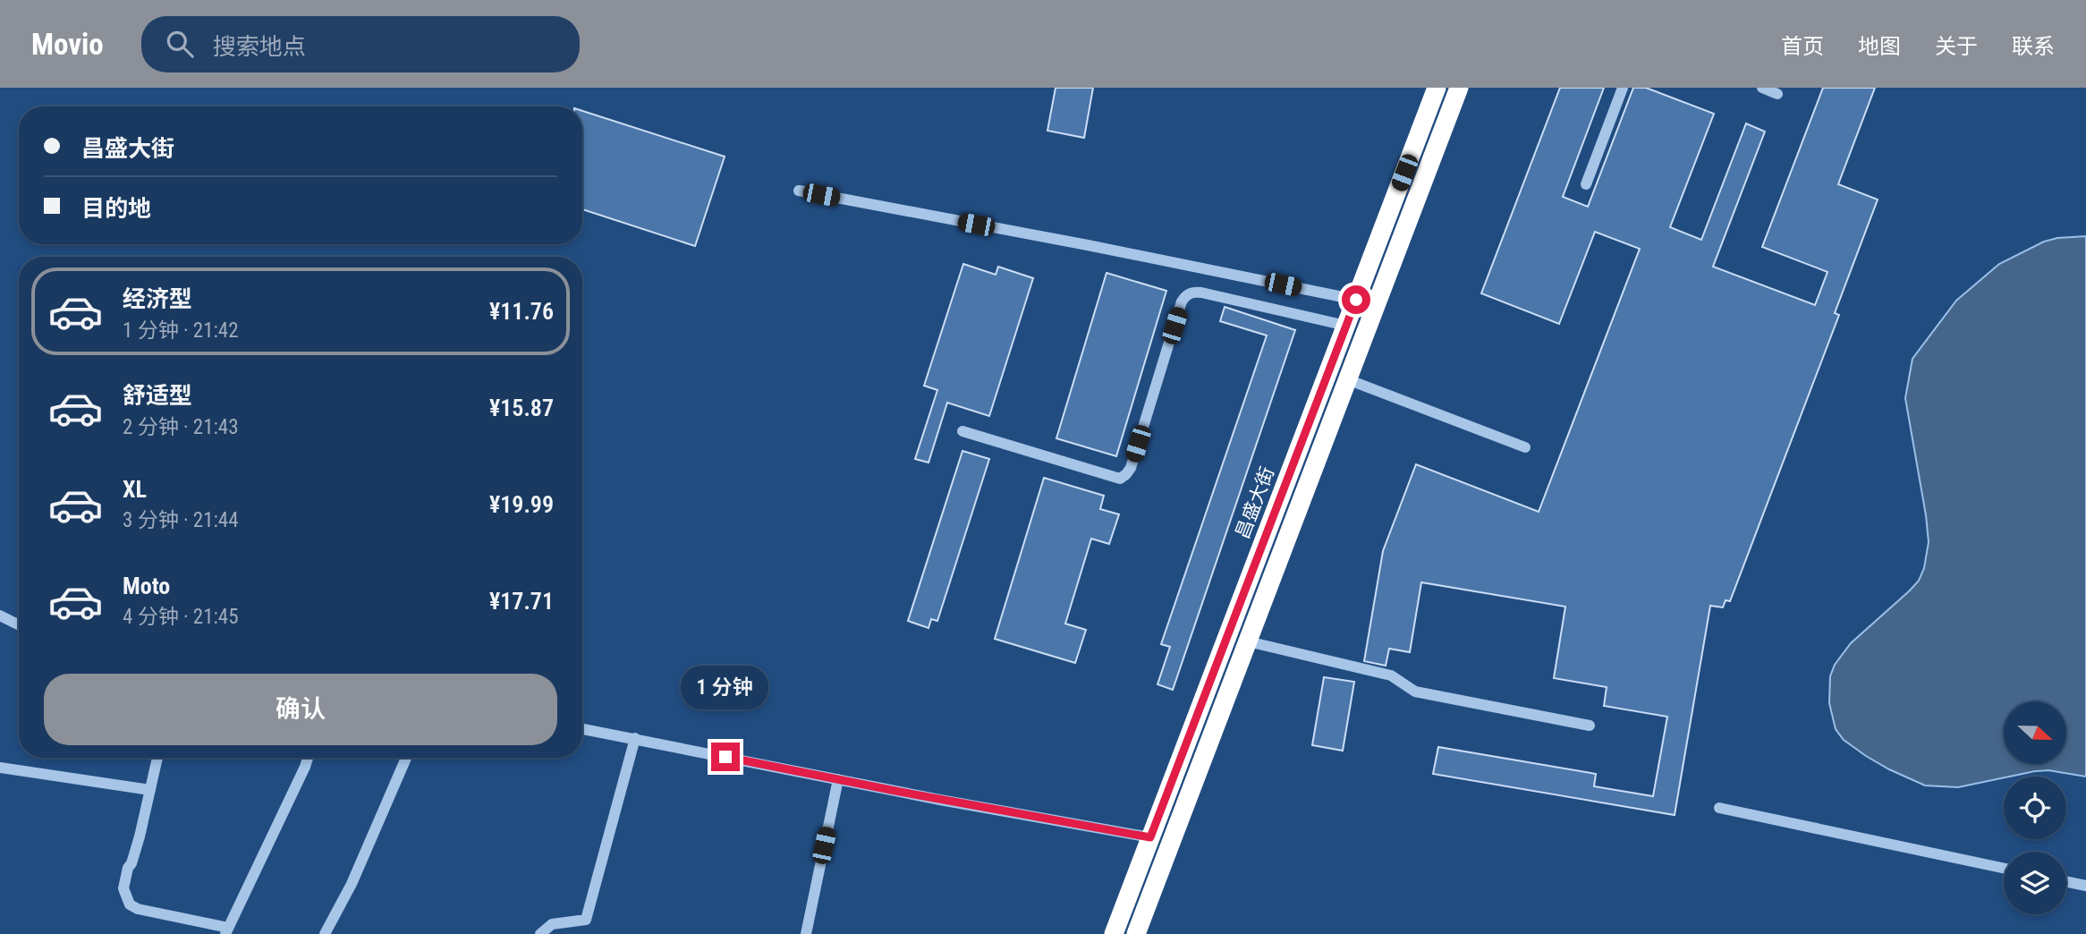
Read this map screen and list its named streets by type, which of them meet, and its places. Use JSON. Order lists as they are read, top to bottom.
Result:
{
  "streets": {
    "highway": ["昌盛大街"]
  },
  "north": "right",
  "page": {
    "header": "Movio",
    "search": "搜索地点",
    "nav": [
      "首页",
      "地图",
      "关于",
      "联系"
    ],
    "banner": ["昌盛大街", "目的地"],
    "list": [
      {
        "name": "经济型",
        "note": "1 分钟 · 21:42",
        "value": "¥11.76"
      },
      {
        "name": "舒适型",
        "note": "2 分钟 · 21:43",
        "value": "¥15.87"
      },
      {
        "name": "XL",
        "note": "3 分钟 · 21:44",
        "value": "¥19.99"
      },
      {
        "name": "Moto",
        "note": "4 分钟 · 21:45",
        "value": "¥17.71"
      }
    ],
    "buttons": "确认",
    "bubble": "1 分钟"
  }
}
